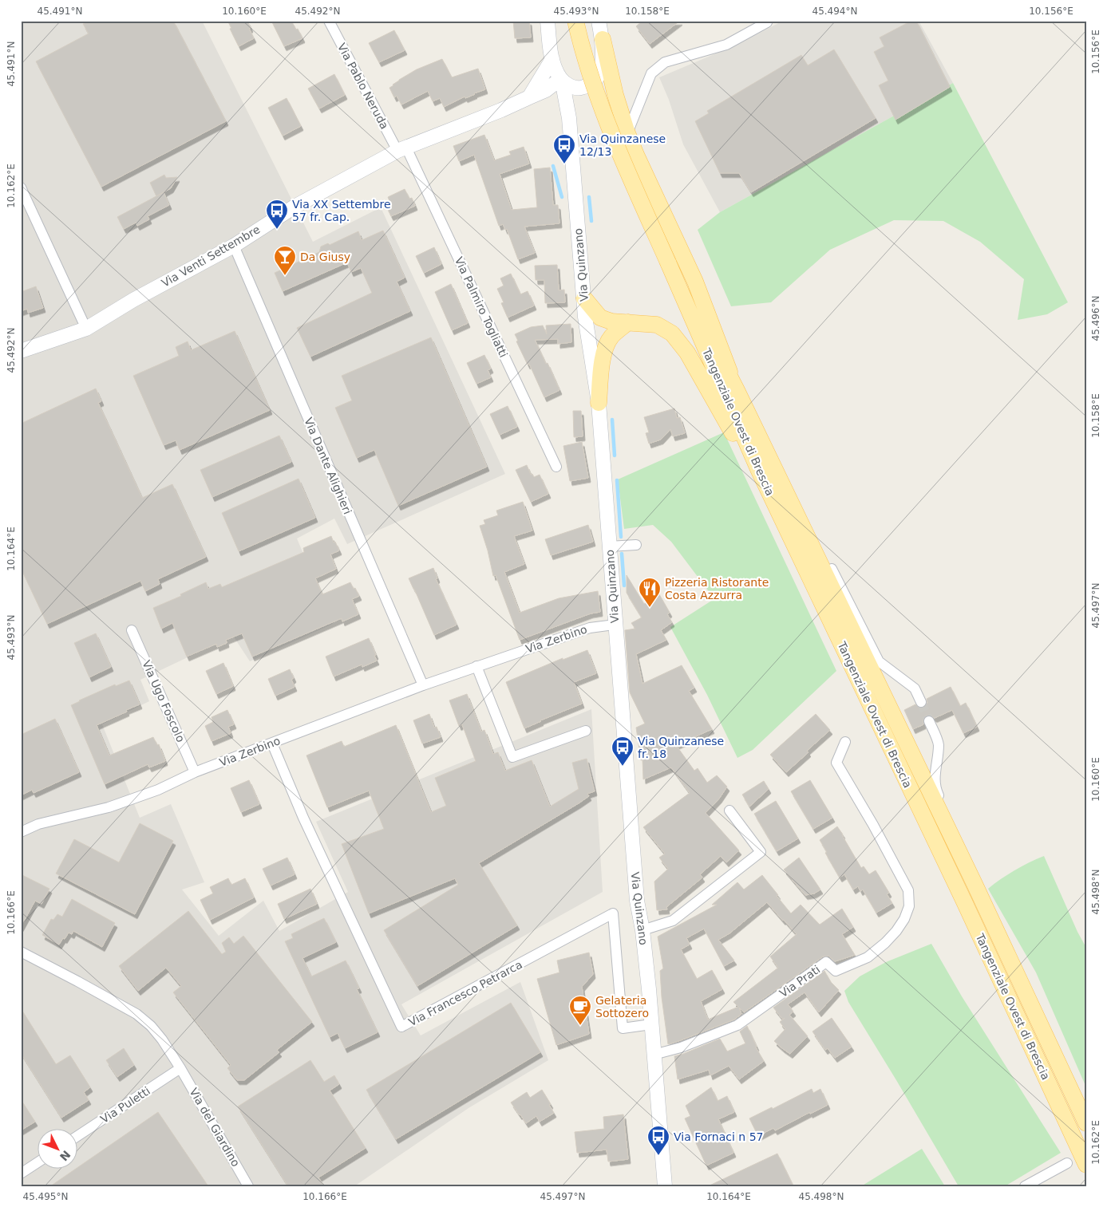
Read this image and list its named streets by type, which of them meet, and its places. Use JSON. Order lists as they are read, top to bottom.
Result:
{
  "streets": {
    "main road": ["Tangenziale Ovest di Brescia"],
    "street": [
      "Via Pablo Neruda",
      "Via Venti Settembre",
      "Via Quinzano",
      "Via Palmiro Togliatti",
      "Via Dante Alighieri",
      "Via Zerbino",
      "Via Ugo Foscolo",
      "Via Prati",
      "Via Francesco Petrarca",
      "Via Puletti",
      "Via del Giardino"
    ]
  },
  "crossings": [
    ["Via Pablo Neruda", "Via Venti Settembre"],
    ["Via Pablo Neruda", "Via Palmiro Togliatti"],
    ["Via Venti Settembre", "Via Quinzano"],
    ["Via Venti Settembre", "Via Palmiro Togliatti"],
    ["Via Venti Settembre", "Via Dante Alighieri"],
    ["Via Quinzano", "Via Zerbino"],
    ["Via Quinzano", "Via Prati"],
    ["Via Quinzano", "Via Francesco Petrarca"],
    ["Via Dante Alighieri", "Via Zerbino"],
    ["Via Zerbino", "Via Ugo Foscolo"],
    ["Via Zerbino", "Via Francesco Petrarca"],
    ["Via Puletti", "Via del Giardino"]
  ],
  "places": {
    "bus stop": [
      "Via Quinzanese 12/13",
      "Via XX Settembre 57 fr. Cap.",
      "Via Quinzanese fr. 18",
      "Via Fornaci n 57"
    ],
    "bar": ["Da Giusy"],
    "restaurant": ["Pizzeria Ristorante Costa Azzurra"],
    "cafe": ["Gelateria Sottozero"]
  },
  "north": "bottom right",
  "coordinates": [
    "45.491°N",
    "10.160°E",
    "45.492°N",
    "45.493°N",
    "10.158°E",
    "45.494°N",
    "10.156°E",
    "10.162°E",
    "45.496°N",
    "10.164°E",
    "45.497°N",
    "45.498°N",
    "10.166°E",
    "45.495°N"
  ]
}
